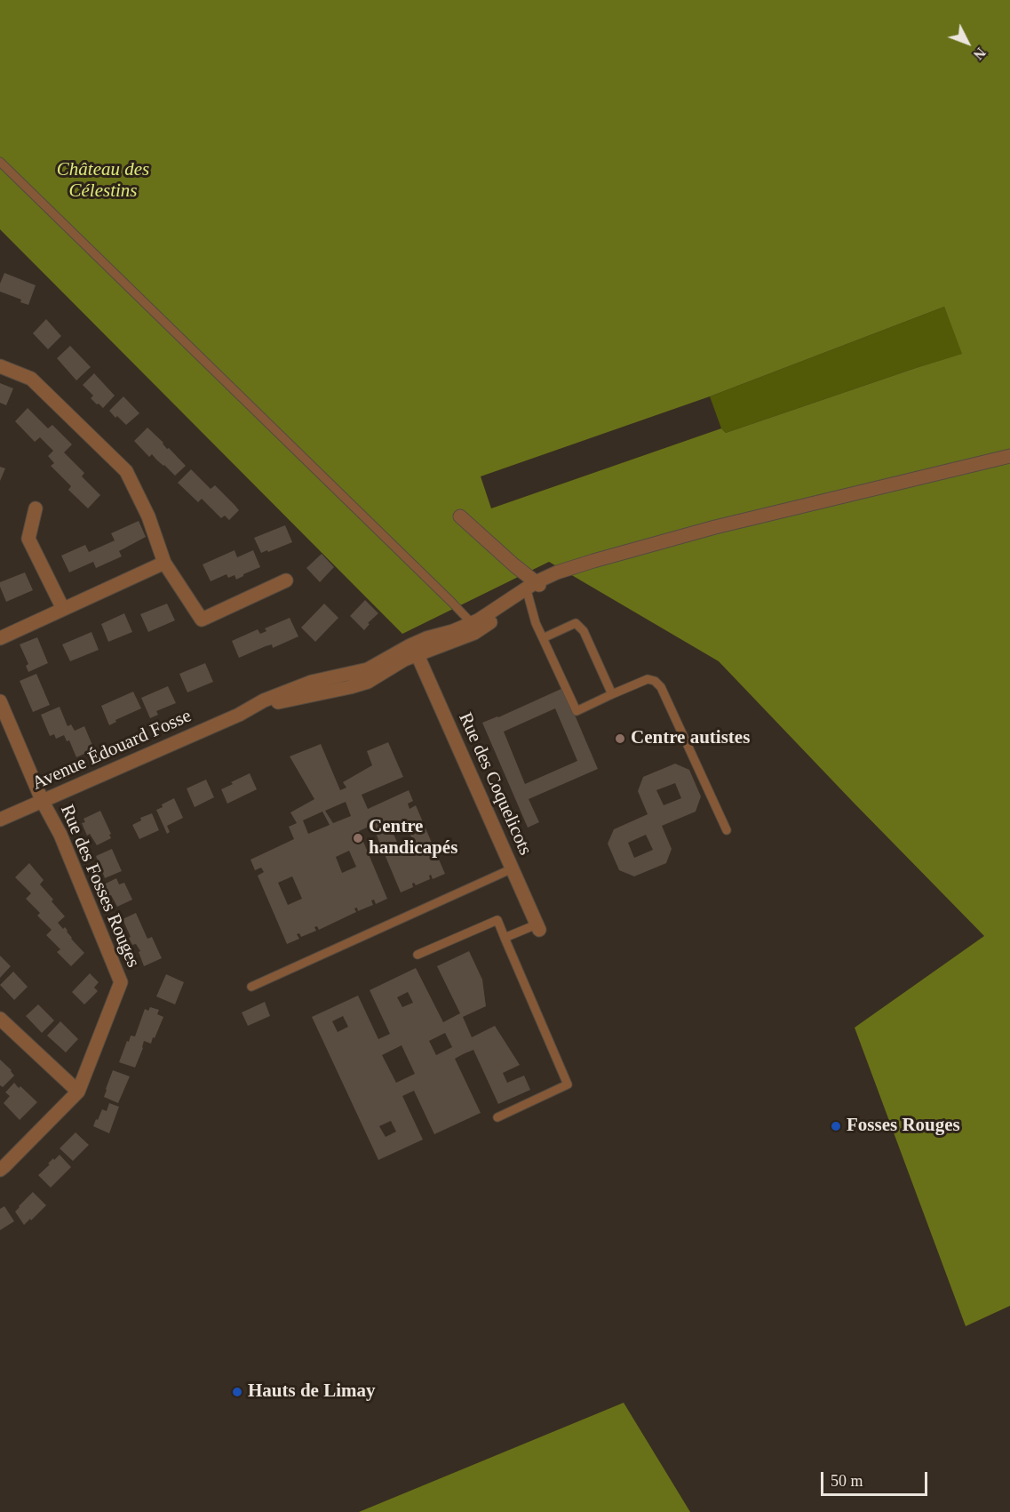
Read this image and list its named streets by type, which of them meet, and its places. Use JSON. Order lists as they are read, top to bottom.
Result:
{
  "streets": {
    "street": ["Avenue Édouard Fosse", "Rue des Coquelicots", "Rue des Fosses Rouges"]
  },
  "crossings": [
    ["Avenue Édouard Fosse", "Rue des Coquelicots"],
    ["Avenue Édouard Fosse", "Rue des Fosses Rouges"]
  ],
  "parks": ["Château des Célestins"],
  "places": [
    "Centre autistes",
    "Centre handicapés",
    "Fosses Rouges",
    "Hauts de Limay"
  ],
  "scale_bar": "50 m",
  "north": "bottom right"
}
